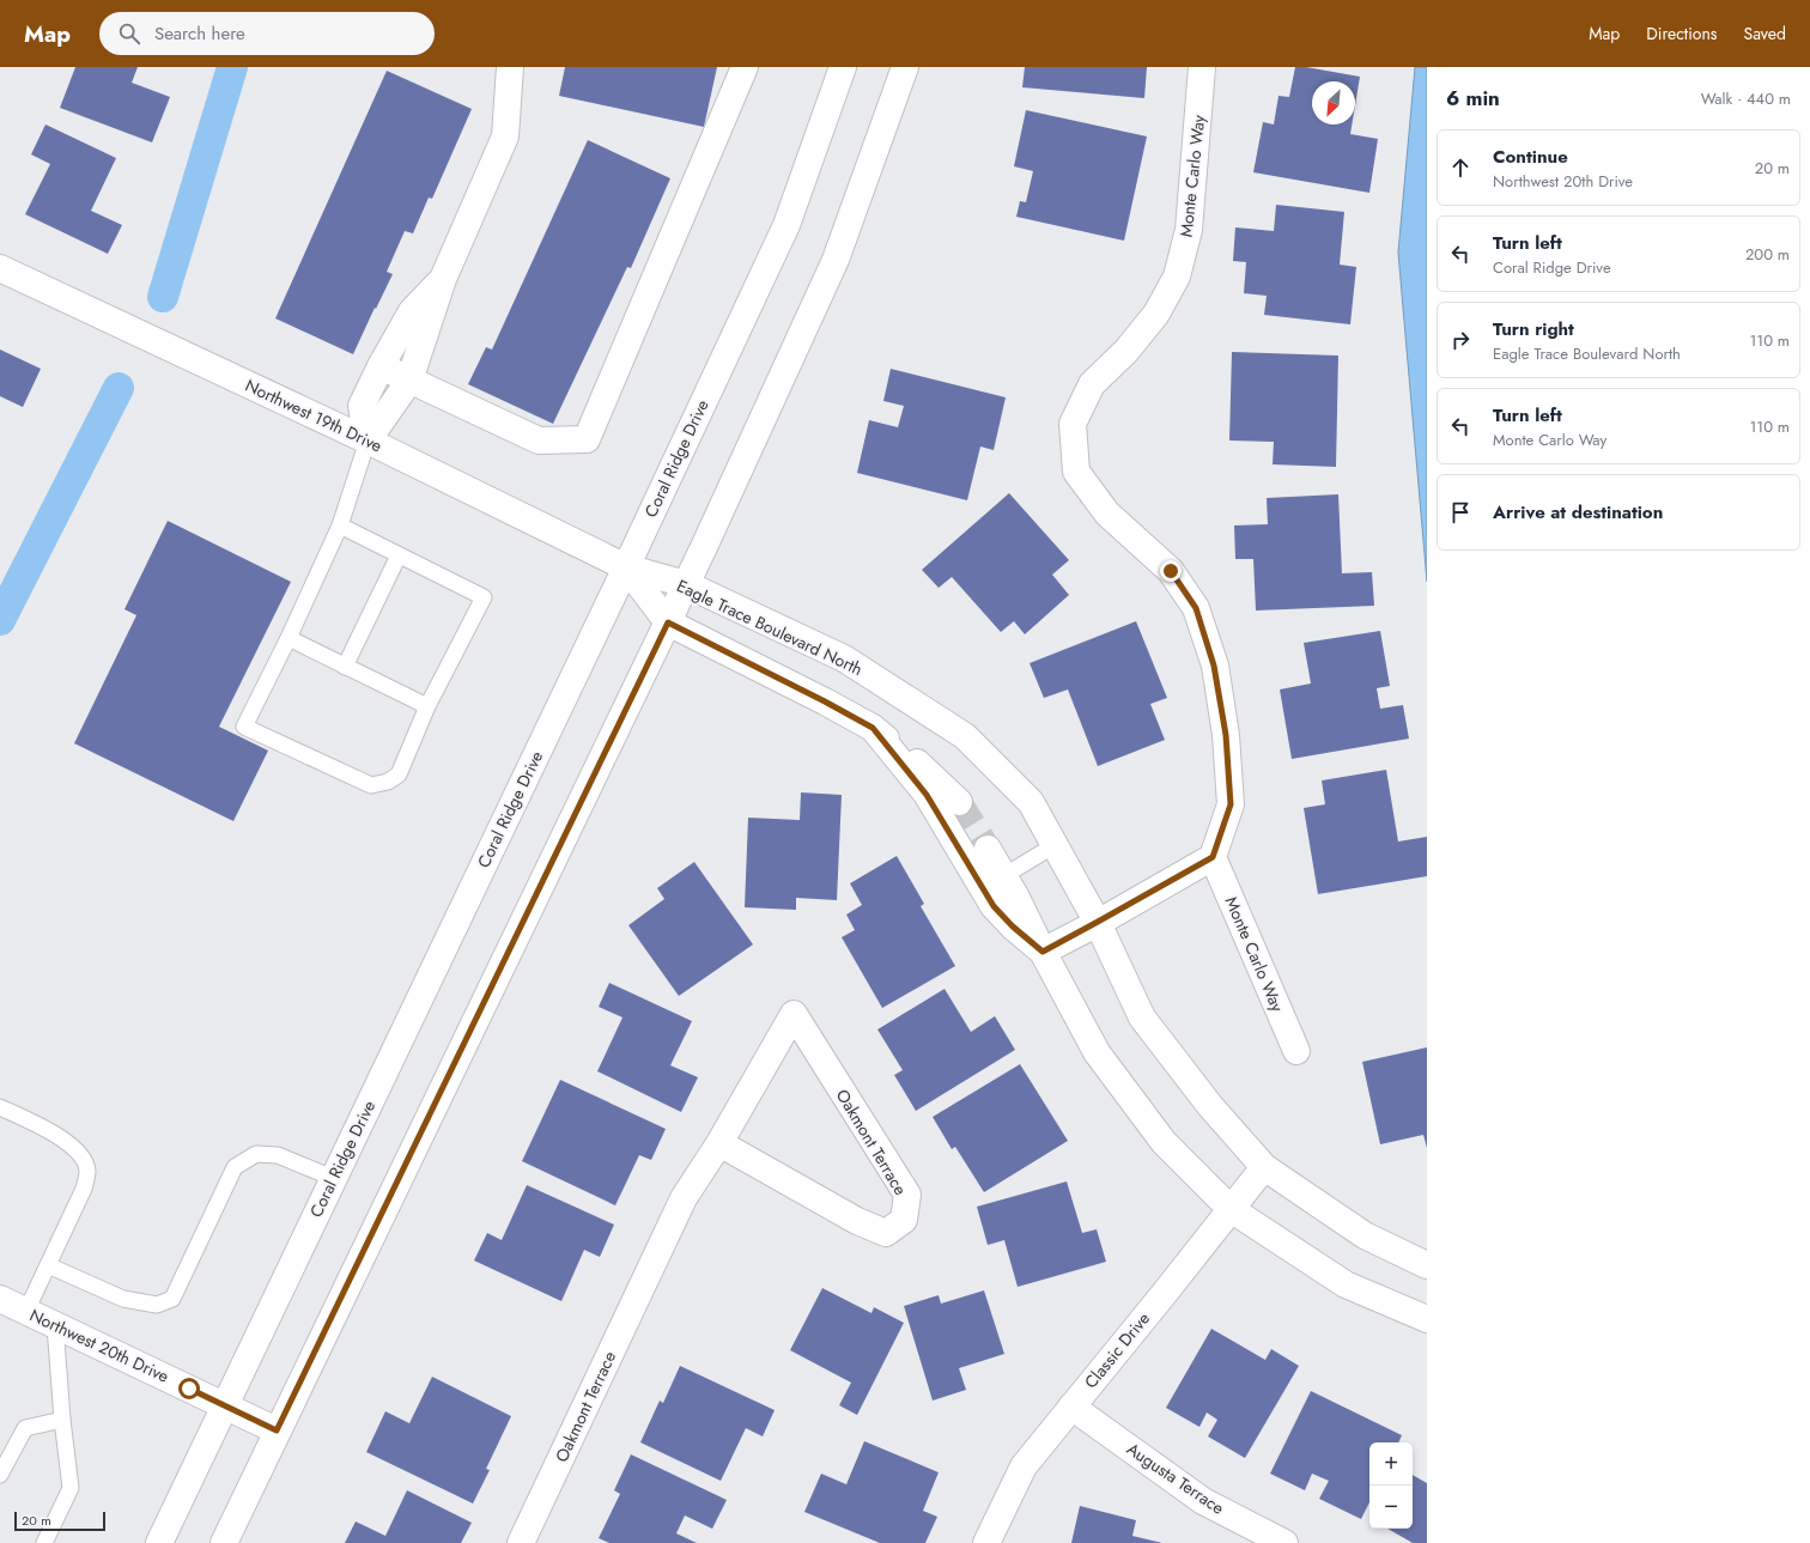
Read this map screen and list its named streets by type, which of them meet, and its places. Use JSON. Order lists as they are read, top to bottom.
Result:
{
  "streets": {
    "street": [
      "Monte Carlo Way",
      "Northwest 19th Drive",
      "Coral Ridge Drive",
      "Eagle Trace Boulevard North",
      "Oakmont Terrace",
      "Northwest 20th Drive",
      "Classic Drive",
      "Augusta Terrace"
    ]
  },
  "crossings": [
    ["Northwest 19th Drive", "Coral Ridge Drive"],
    ["Northwest 19th Drive", "Eagle Trace Boulevard North"],
    ["Coral Ridge Drive", "Eagle Trace Boulevard North"],
    ["Coral Ridge Drive", "Northwest 20th Drive"],
    ["Eagle Trace Boulevard North", "Classic Drive"],
    ["Classic Drive", "Augusta Terrace"]
  ],
  "scale_bar": "20 m",
  "north": "bottom left",
  "page": {
    "header": "Map",
    "search": "Search here",
    "nav": ["Map", "Directions", "Saved"],
    "heading": ["6 min", "Walk · 440 m"],
    "list": [
      ["Continue", "Northwest 20th Drive", "20 m"],
      ["Turn left", "Coral Ridge Drive", "200 m"],
      ["Turn right", "Eagle Trace Boulevard North", "110 m"],
      ["Turn left", "Monte Carlo Way", "110 m"],
      "Arrive at destination"
    ],
    "map_buttons": ["+", "−"],
    "scale": "20 m"
  }
}
